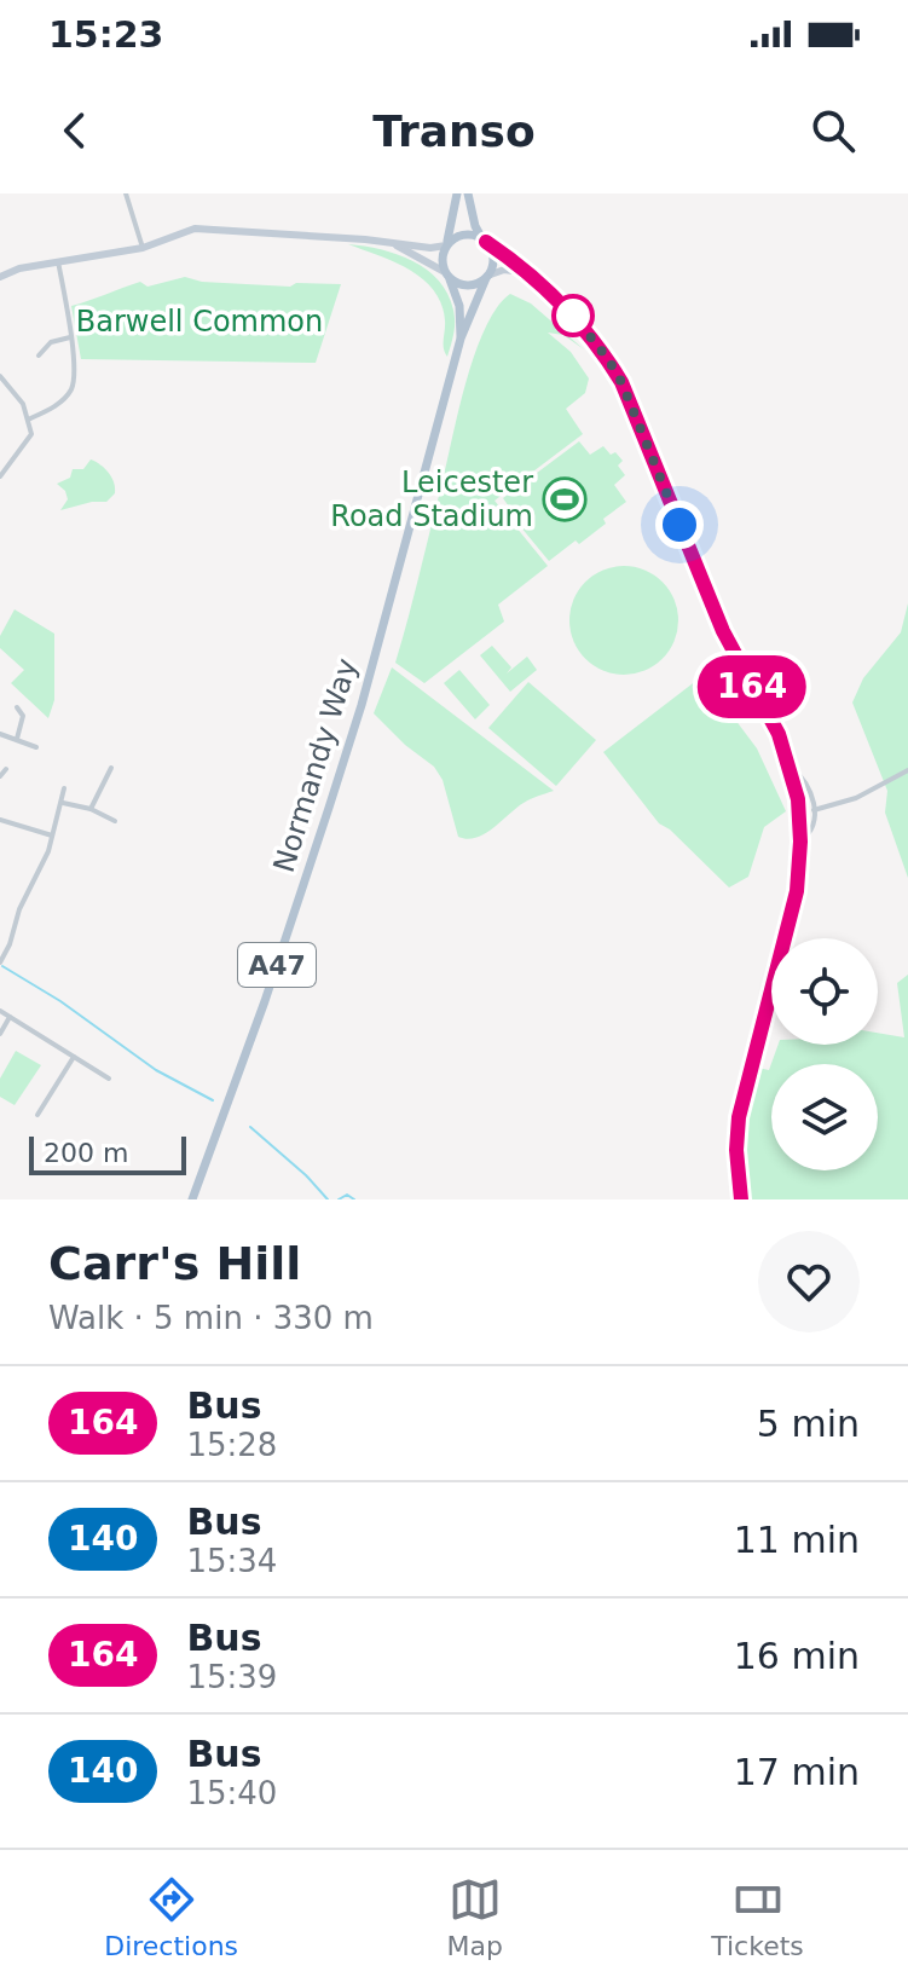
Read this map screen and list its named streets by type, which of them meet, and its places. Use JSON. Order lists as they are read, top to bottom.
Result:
{
  "streets": {
    "main road": ["Normandy Way", "A47"]
  },
  "parks": ["Barwell Common"],
  "places": {
    "sports": ["Leicester Road Stadium"]
  },
  "lines": ["bus line 164"],
  "scale_bar": "200 m",
  "page": {
    "status": "15:23",
    "header": "Transo",
    "on_map": "164",
    "scale": "200 m",
    "heading": ["Carr's Hill", "Walk · 5 min · 330 m"],
    "list": [
      {
        "mark": "164",
        "name": "Bus",
        "note": "15:28",
        "value": "5 min"
      },
      {
        "mark": "140",
        "name": "Bus",
        "note": "15:34",
        "value": "11 min"
      },
      {
        "mark": "164",
        "name": "Bus",
        "note": "15:39",
        "value": "16 min"
      },
      {
        "mark": "140",
        "name": "Bus",
        "note": "15:40",
        "value": "17 min"
      }
    ],
    "tabs": ["Directions", "Map", "Tickets"]
  }
}
